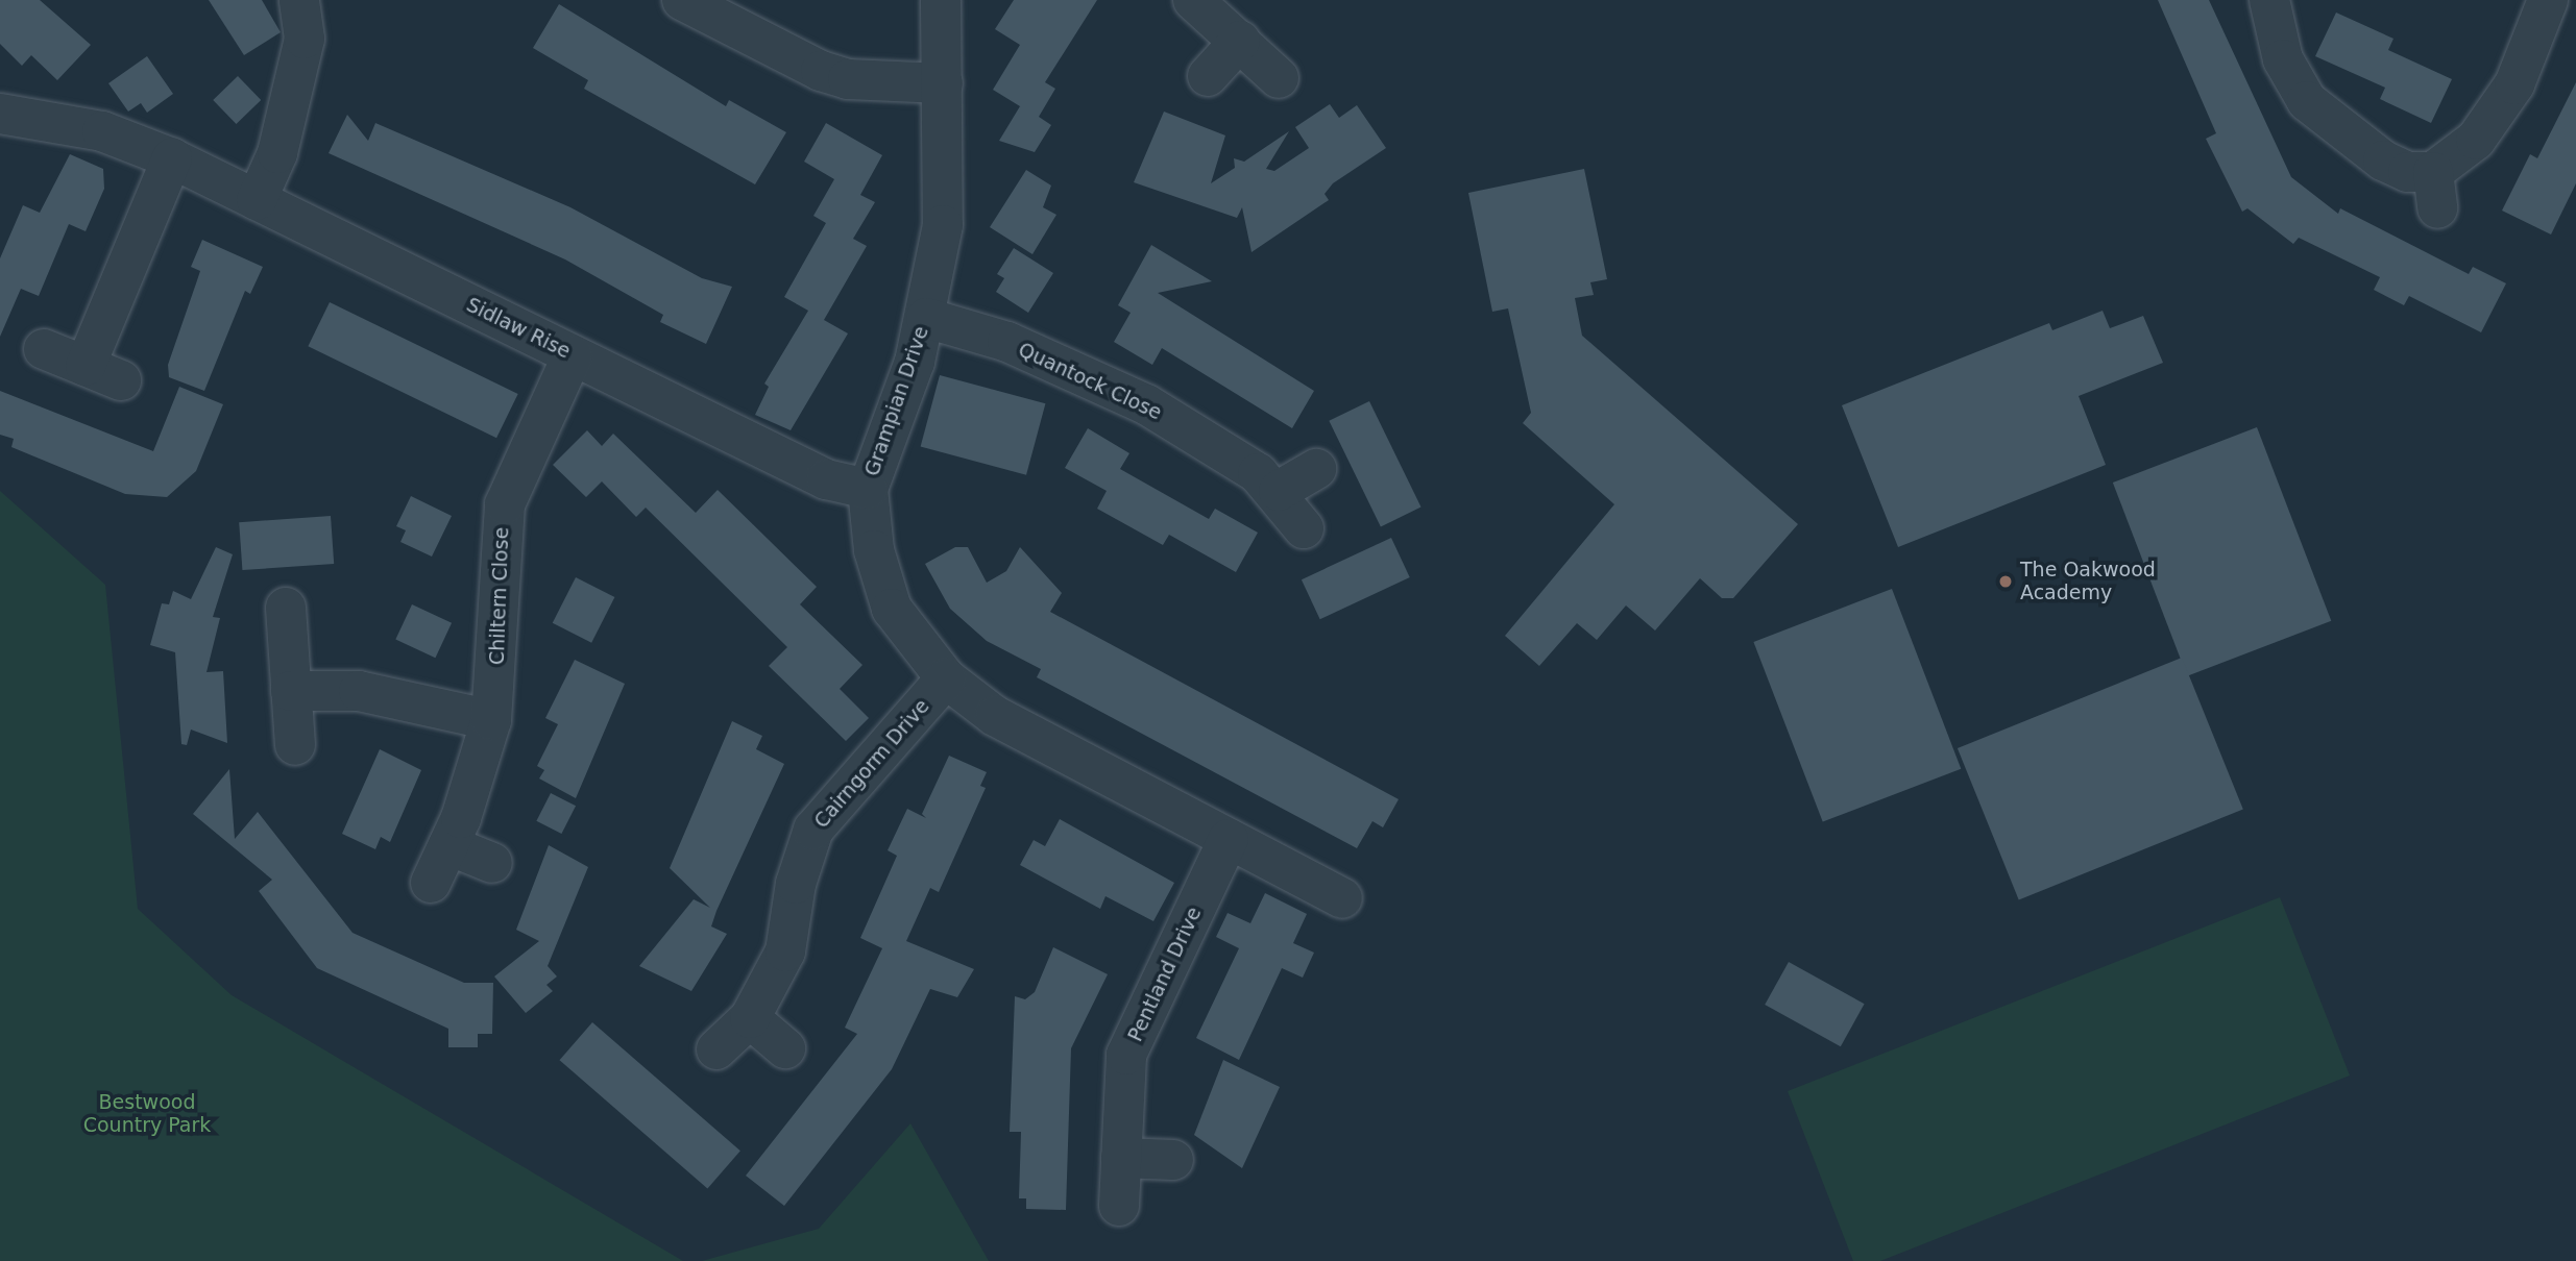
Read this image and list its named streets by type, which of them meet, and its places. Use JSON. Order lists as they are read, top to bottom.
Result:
{
  "streets": {
    "street": [
      "Sidlaw Rise",
      "Quantock Close",
      "Grampian Drive",
      "Chiltern Close",
      "Cairngorm Drive",
      "Pentland Drive"
    ]
  },
  "crossings": [
    ["Sidlaw Rise", "Grampian Drive"],
    ["Sidlaw Rise", "Chiltern Close"],
    ["Quantock Close", "Grampian Drive"],
    ["Grampian Drive", "Cairngorm Drive"],
    ["Grampian Drive", "Pentland Drive"]
  ],
  "parks": ["Bestwood Country Park"],
  "places": ["The Oakwood Academy"]
}
